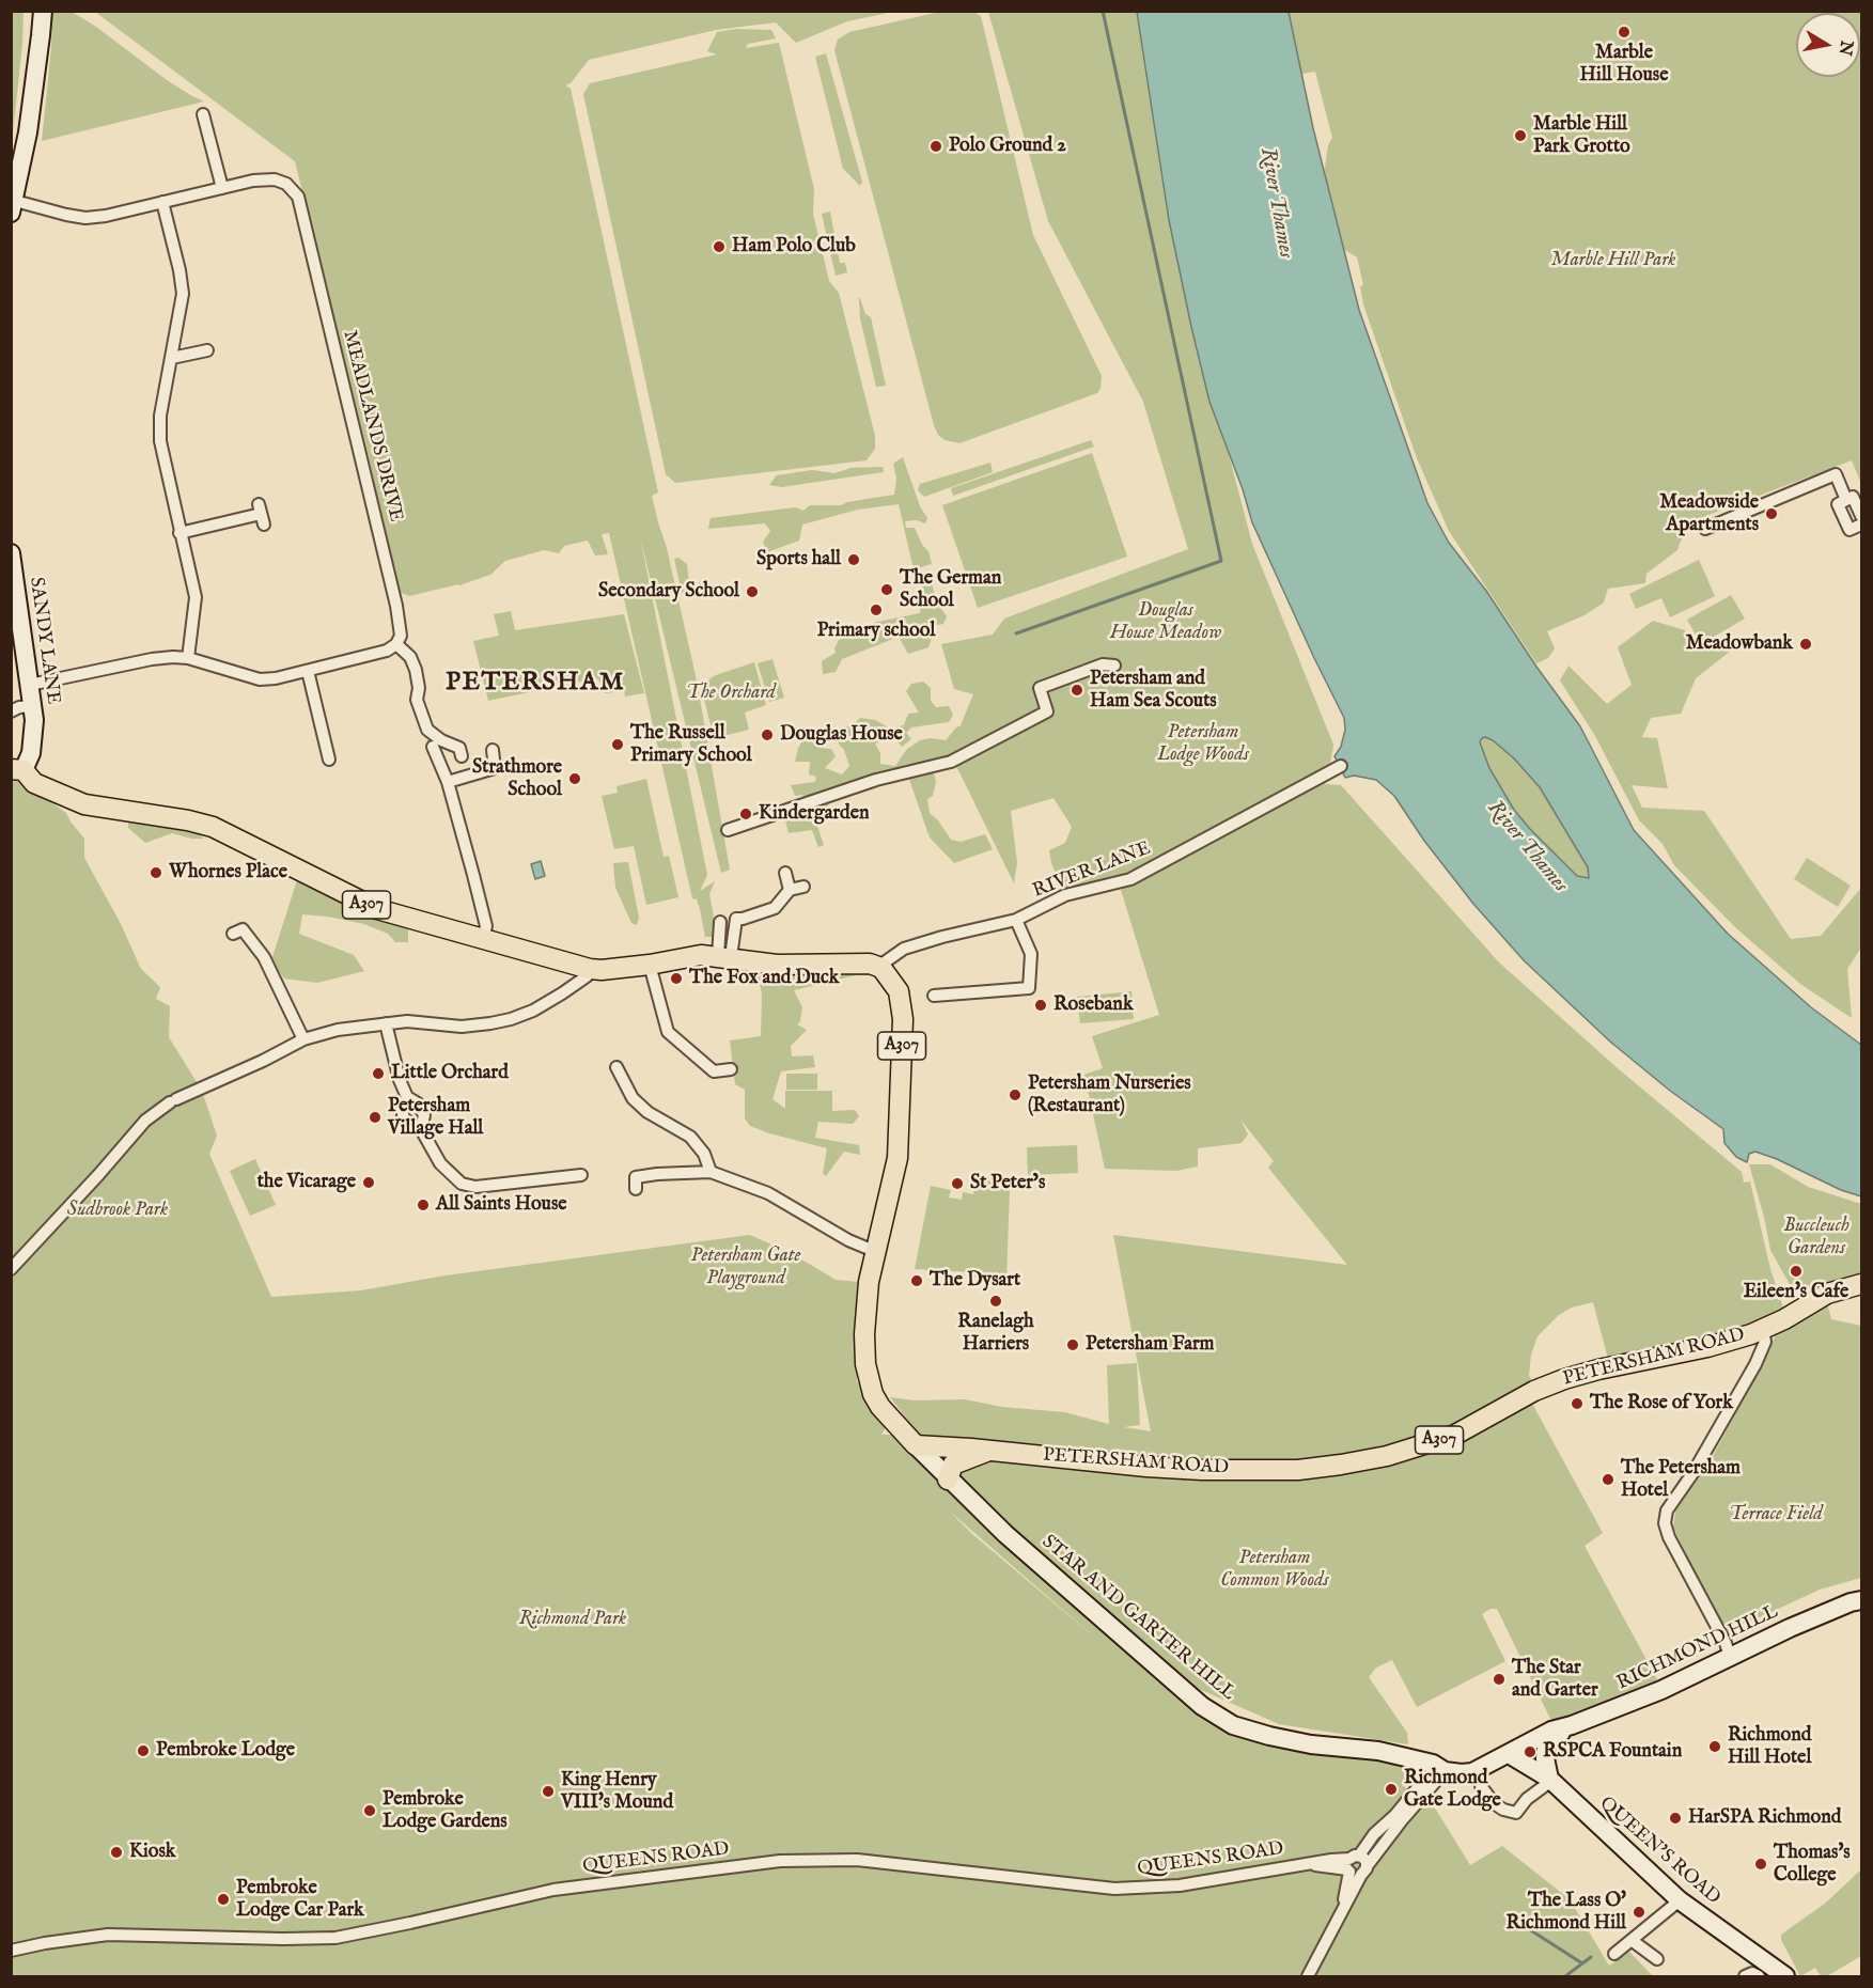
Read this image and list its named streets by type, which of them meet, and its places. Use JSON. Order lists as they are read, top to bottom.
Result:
{
  "streets": {
    "main road": [
      "SANDY LANE",
      "A307",
      "PETERSHAM ROAD",
      "STAR AND GARTER HILL",
      "RICHMOND HILL",
      "QUEEN'S ROAD"
    ],
    "street": ["MEADLANDS DRIVE", "RIVER LANE", "QUEENS ROAD"]
  },
  "crossings": [
    ["SANDY LANE", "A307"],
    ["RIVER LANE", "A307"],
    ["A307", "PETERSHAM ROAD"],
    ["A307", "STAR AND GARTER HILL"],
    ["PETERSHAM ROAD", "STAR AND GARTER HILL"],
    ["STAR AND GARTER HILL", "RICHMOND HILL"],
    ["RICHMOND HILL", "QUEEN'S ROAD"]
  ],
  "districts": ["PETERSHAM"],
  "water": ["River Thames"],
  "parks": [
    "Marble Hill Park",
    "Douglas House Meadow",
    "The Orchard",
    "Petersham Lodge Woods",
    "Sudbrook Park",
    "Buccleuch Gardens",
    "Petersham Gate Playground",
    "Terrace Field",
    "Petersham Common Woods",
    "Richmond Park"
  ],
  "places": [
    "Marble Hill House",
    "Marble Hill Park Grotto",
    "Polo Ground 2",
    "Ham Polo Club",
    "Meadowside Apartments",
    "Sports hall",
    "The German School",
    "Secondary School",
    "Primary school",
    "Meadowbank",
    "Petersham and Ham Sea Scouts",
    "Douglas House",
    "The Russell Primary School",
    "Strathmore School",
    "Kindergarden",
    "Whornes Place",
    "The Fox and Duck",
    "Rosebank",
    "Little Orchard",
    "Petersham Nurseries (Restaurant)",
    "Petersham Village Hall",
    "the Vicarage",
    "St Peter’s",
    "All Saints House",
    "Eileen's Cafe",
    "The Dysart",
    "Ranelagh Harriers",
    "Petersham Farm",
    "The Rose of York",
    "The Petersham Hotel",
    "The Star and Garter",
    "Richmond Hill Hotel",
    "Pembroke Lodge",
    "RSPCA Fountain",
    "Richmond Gate Lodge",
    "King Henry VIII's Mound",
    "Pembroke Lodge Gardens",
    "HarSPA Richmond",
    "Kiosk",
    "Thomas's College",
    "Pembroke Lodge Car Park",
    "The Lass O' Richmond Hill"
  ],
  "north": "right"
}
